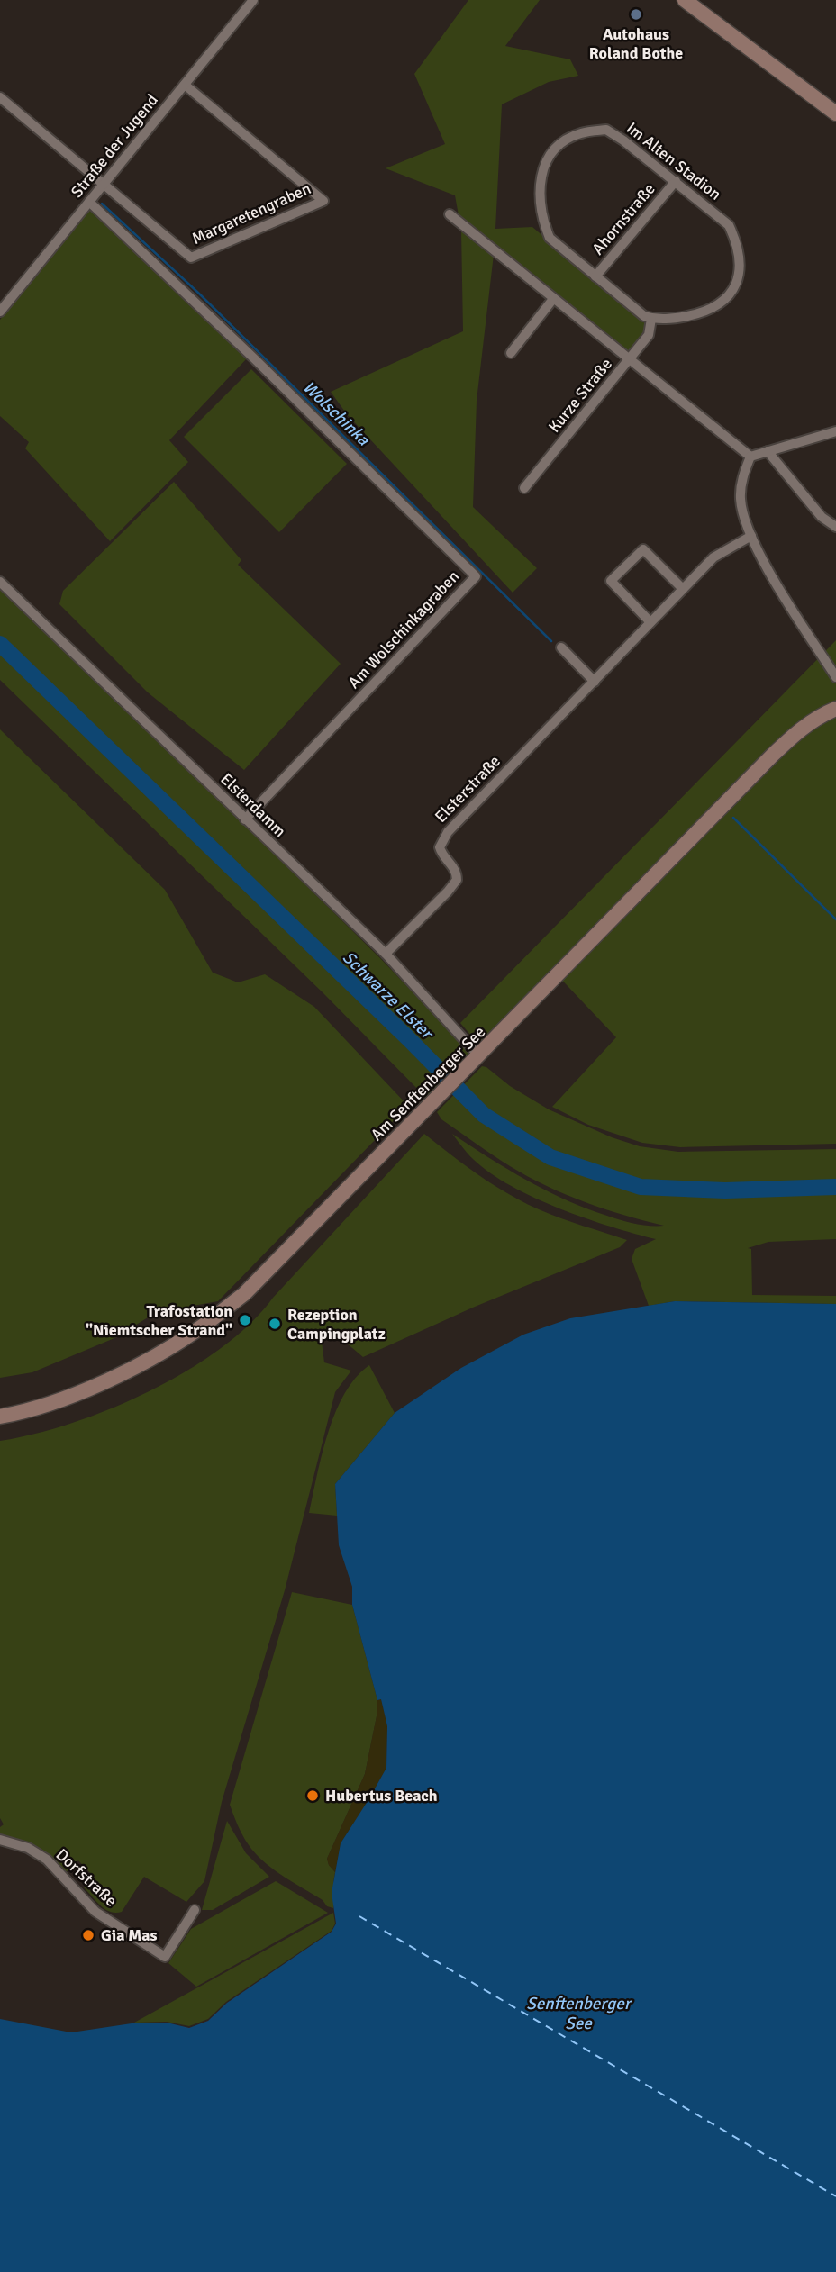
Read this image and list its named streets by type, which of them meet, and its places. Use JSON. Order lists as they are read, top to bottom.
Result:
{
  "streets": {
    "street": [
      "Straße der Jugend",
      "Im Alten Stadion",
      "Margaretengraben",
      "Ahornstraße",
      "Kurze Straße",
      "Am Wolschinkagraben",
      "Elsterstraße",
      "Elsterdamm",
      "Am Senftenberger See",
      "Dorfstraße"
    ]
  },
  "crossings": [
    ["Straße der Jugend", "Margaretengraben"],
    ["Straße der Jugend", "Am Wolschinkagraben"],
    ["Im Alten Stadion", "Ahornstraße"],
    ["Im Alten Stadion", "Kurze Straße"],
    ["Ahornstraße", "Kurze Straße"],
    ["Am Wolschinkagraben", "Elsterdamm"],
    ["Elsterstraße", "Elsterdamm"],
    ["Elsterdamm", "Am Senftenberger See"]
  ],
  "water": ["Wolschinka", "Schwarze Elster", "Senftenberger See"],
  "places": [
    "Autohaus Roland Bothe",
    "Trafostation \"Niemtscher Strand\"",
    "Rezeption Campingplatz",
    "Hubertus Beach",
    "Gia Mas"
  ]
}
